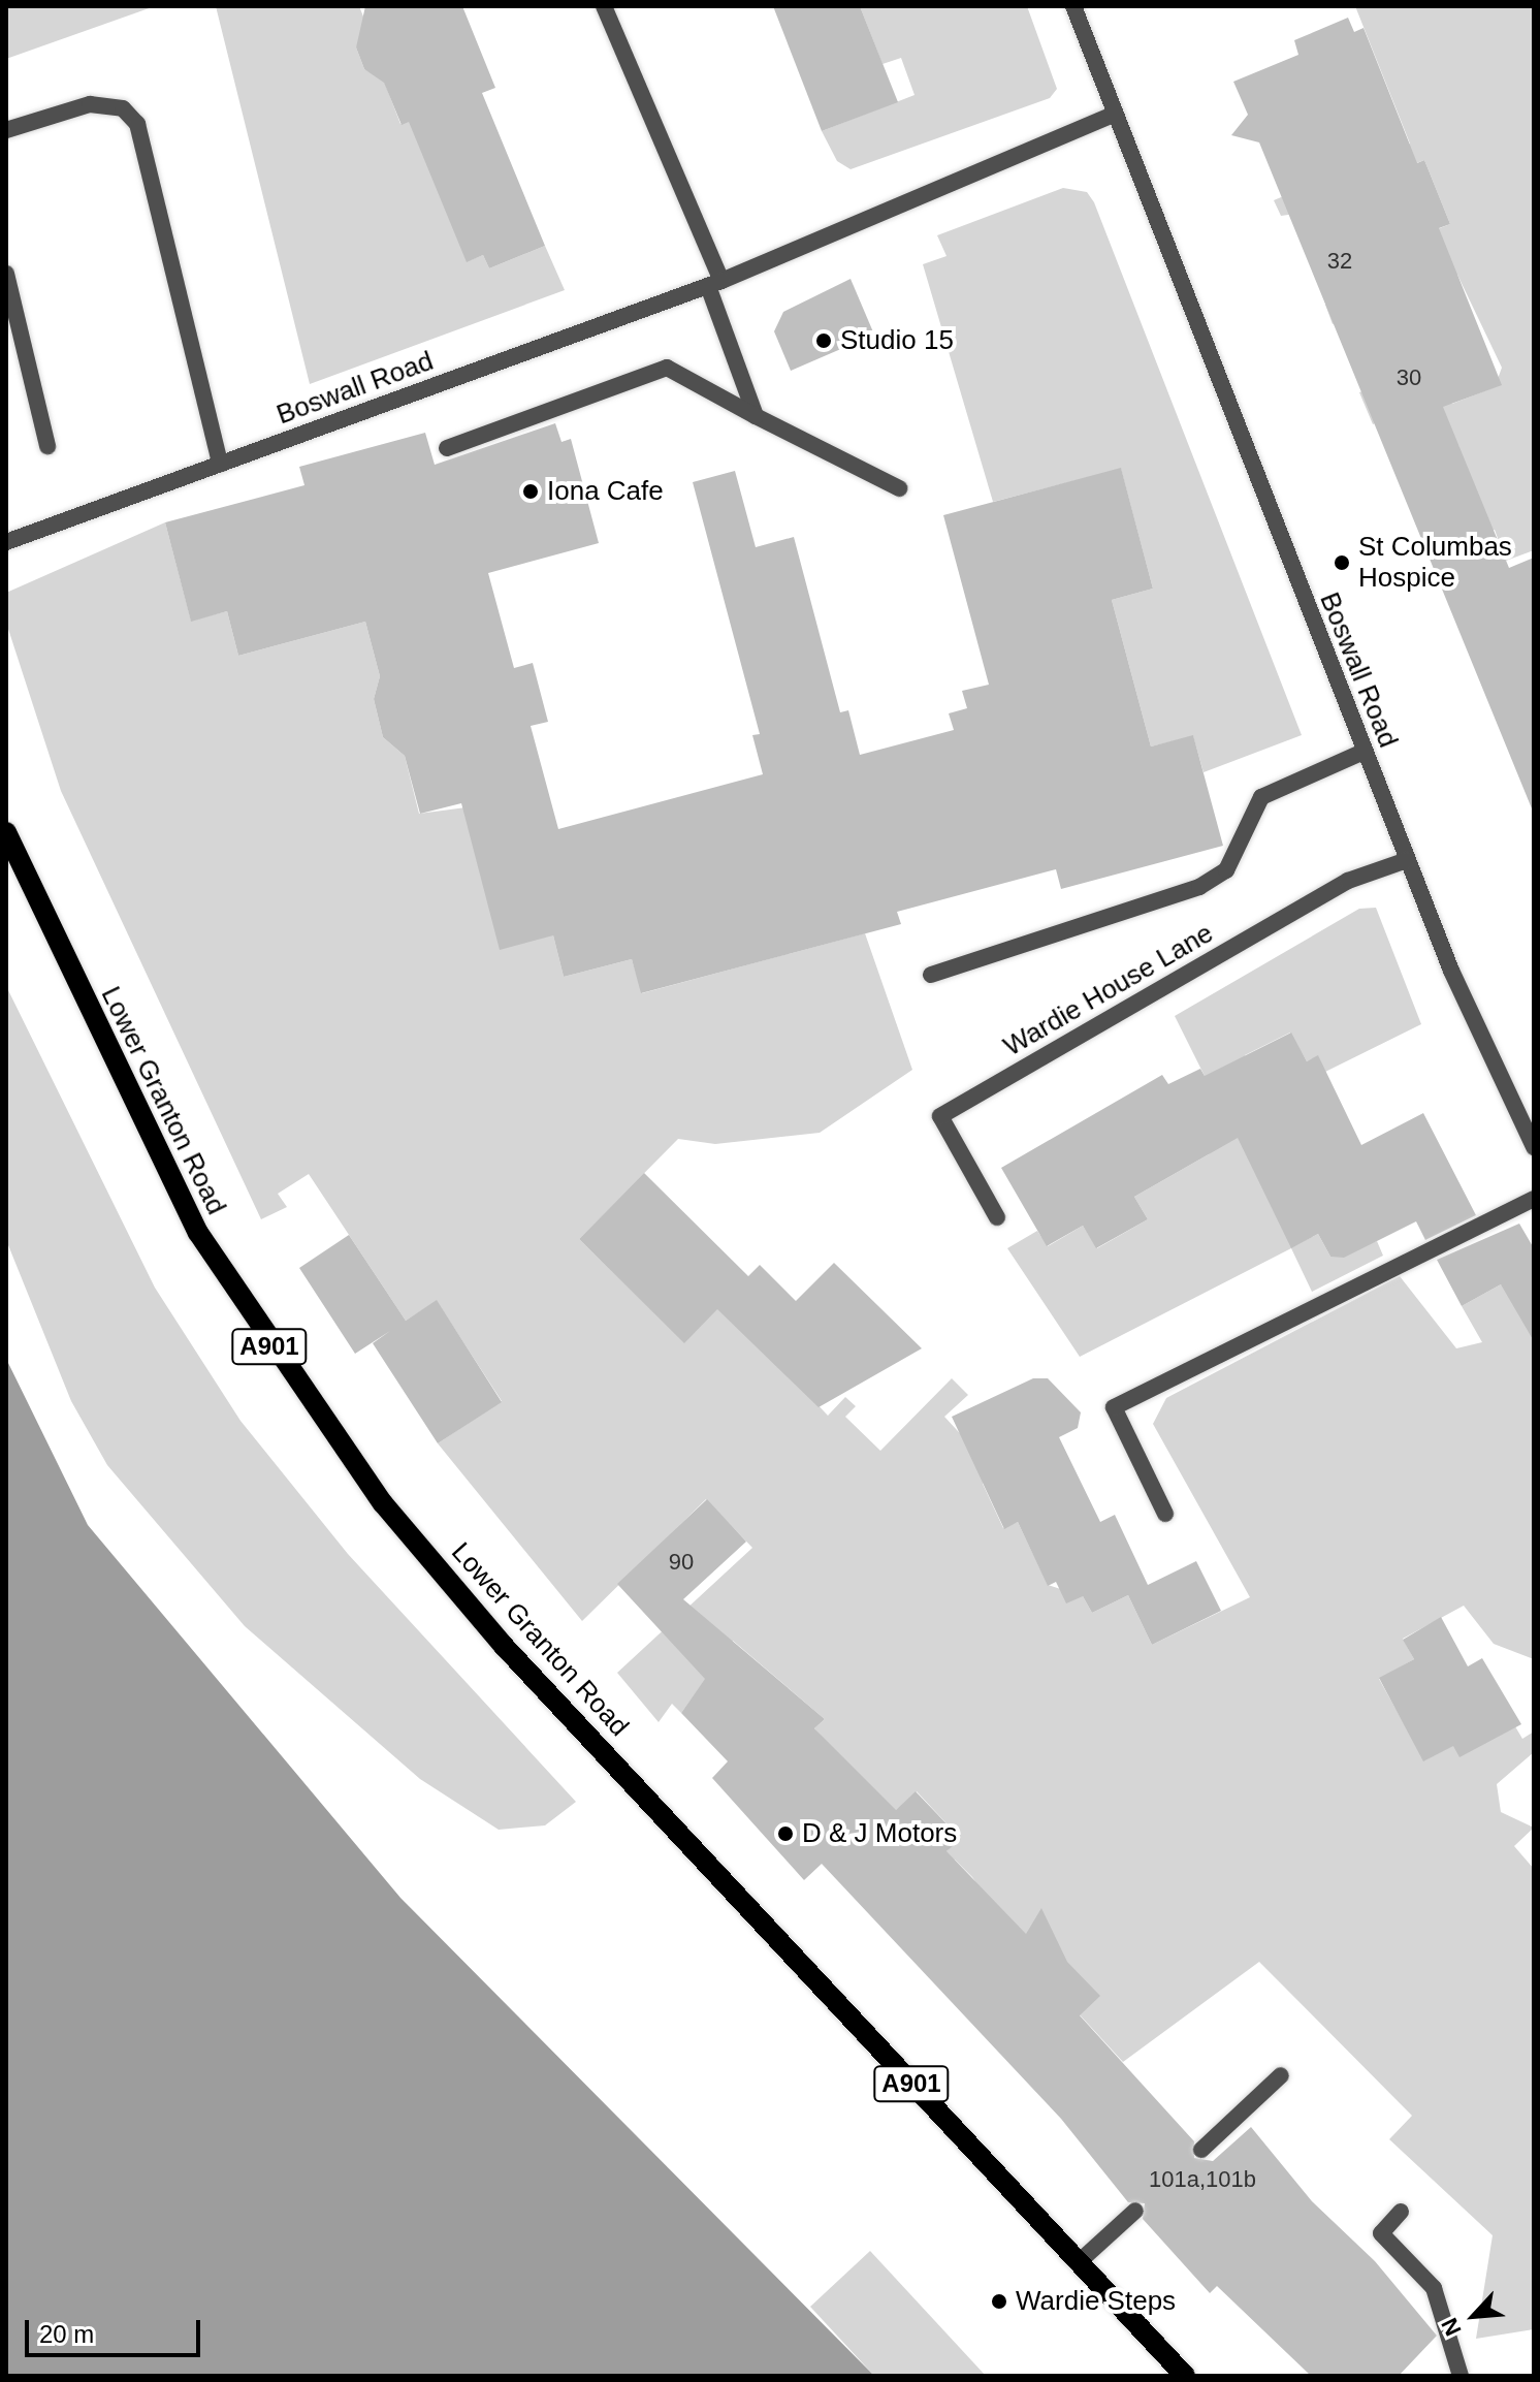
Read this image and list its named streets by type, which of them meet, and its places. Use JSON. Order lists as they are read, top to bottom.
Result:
{
  "streets": {
    "main road": ["Lower Granton Road", "A901"],
    "street": ["Boswall Road", "Wardie House Lane"]
  },
  "crossings": [
    ["Boswall Road", "Wardie House Lane"]
  ],
  "places": [
    "Studio 15",
    "Iona Cafe",
    "St Columbas Hospice",
    "D & J Motors",
    "Wardie Steps"
  ],
  "house_numbers": [
    "32",
    "30",
    "90",
    "101a,101b"
  ],
  "scale_bar": "20 m",
  "north": "bottom left"
}
